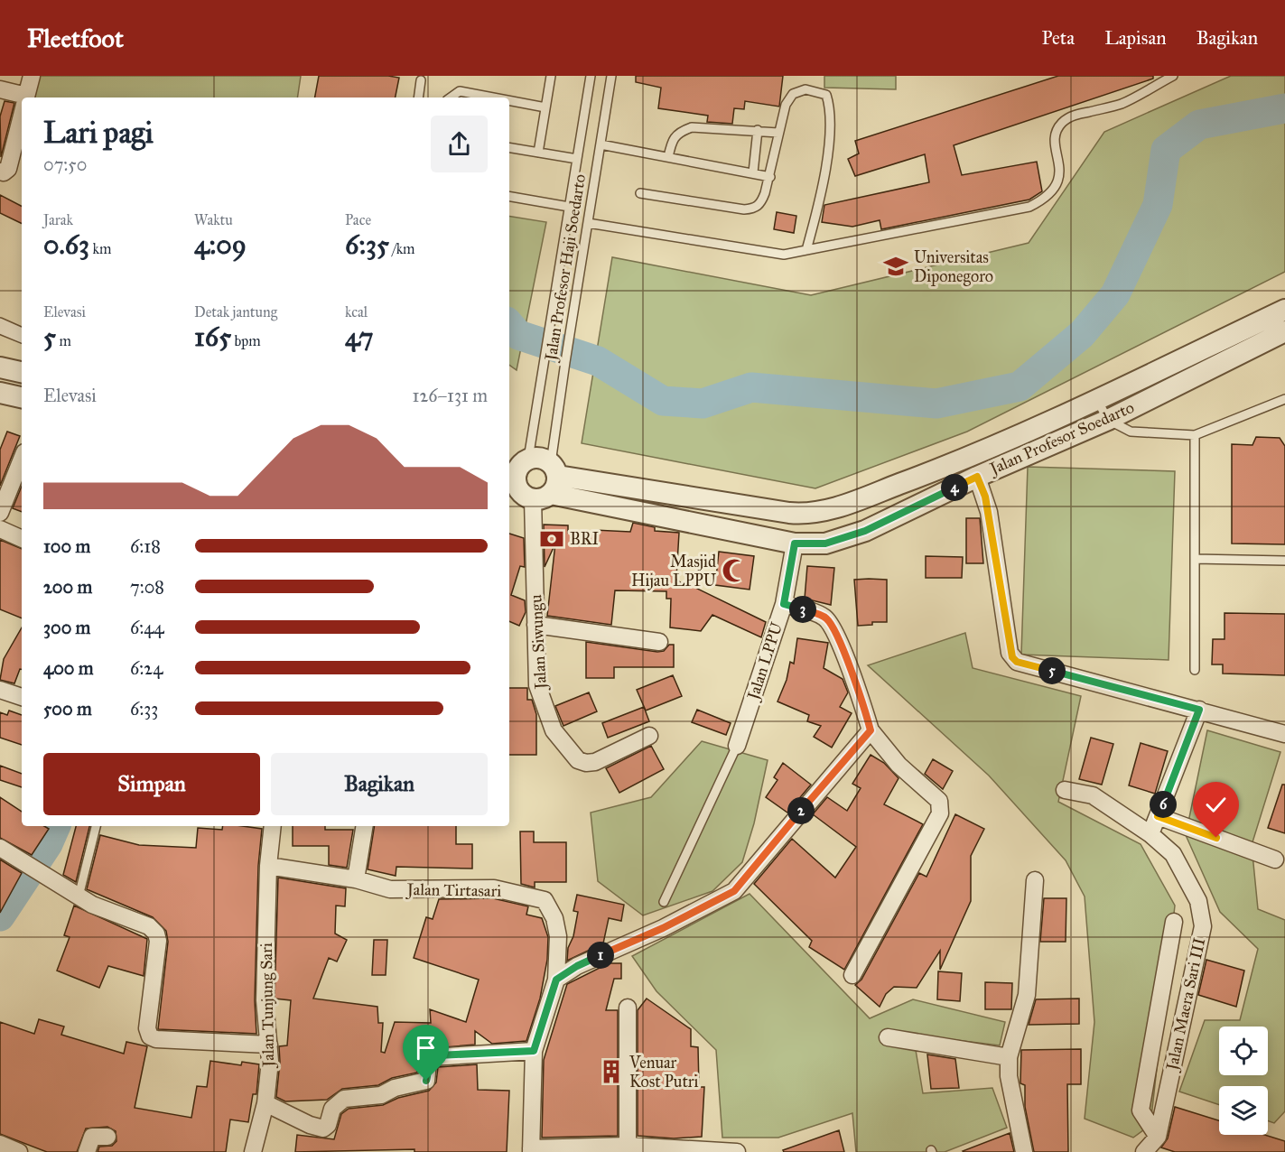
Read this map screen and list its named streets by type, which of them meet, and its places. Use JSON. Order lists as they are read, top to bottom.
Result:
{
  "streets": {
    "street": [
      "Jalan Profesor Soedarto",
      "Jalan Siwungu",
      "Jalan LPPU",
      "Jalan Tirtasari",
      "Jalan Maera Sari III",
      "Jalan Tunjung Sari"
    ],
    "lane": ["Jalan Profesor Haji Soedarto"]
  },
  "crossings": [
    ["Jalan Profesor Haji Soedarto", "Jalan Profesor Soedarto"],
    ["Jalan Profesor Haji Soedarto", "Jalan Siwungu"],
    ["Jalan Profesor Soedarto", "Jalan Siwungu"],
    ["Jalan Profesor Soedarto", "Jalan LPPU"],
    ["Jalan Tirtasari", "Jalan Tunjung Sari"]
  ],
  "places": {
    "school or university": ["Universitas Diponegoro"],
    "bank": ["BRI"],
    "mosque": ["Masjid Hijau LPPU"],
    "building": ["Venuar Kost Putri"]
  },
  "page": {
    "header": "Fleetfoot",
    "nav": ["Peta", "Lapisan", "Bagikan"],
    "heading": ["Lari pagi", "07:50"],
    "stats": [
      ["Jarak", "0.63 km"],
      ["Waktu", "4:09"],
      ["Pace", "6:35 /km"],
      ["Elevasi", "5 m"],
      ["Detak jantung", "165 bpm"],
      ["kcal", "47"]
    ],
    "chart": ["Elevasi", "126–131 m"],
    "pins": [
      "4",
      "3",
      "5",
      "6",
      "2",
      "1"
    ],
    "list": [
      {
        "name": "100 m",
        "note": "6:18"
      },
      {
        "name": "200 m",
        "note": "7:08"
      },
      {
        "name": "300 m",
        "note": "6:44"
      },
      {
        "name": "400 m",
        "note": "6:24"
      },
      {
        "name": "500 m",
        "note": "6:33"
      }
    ],
    "buttons": ["Simpan", "Bagikan"]
  }
}
